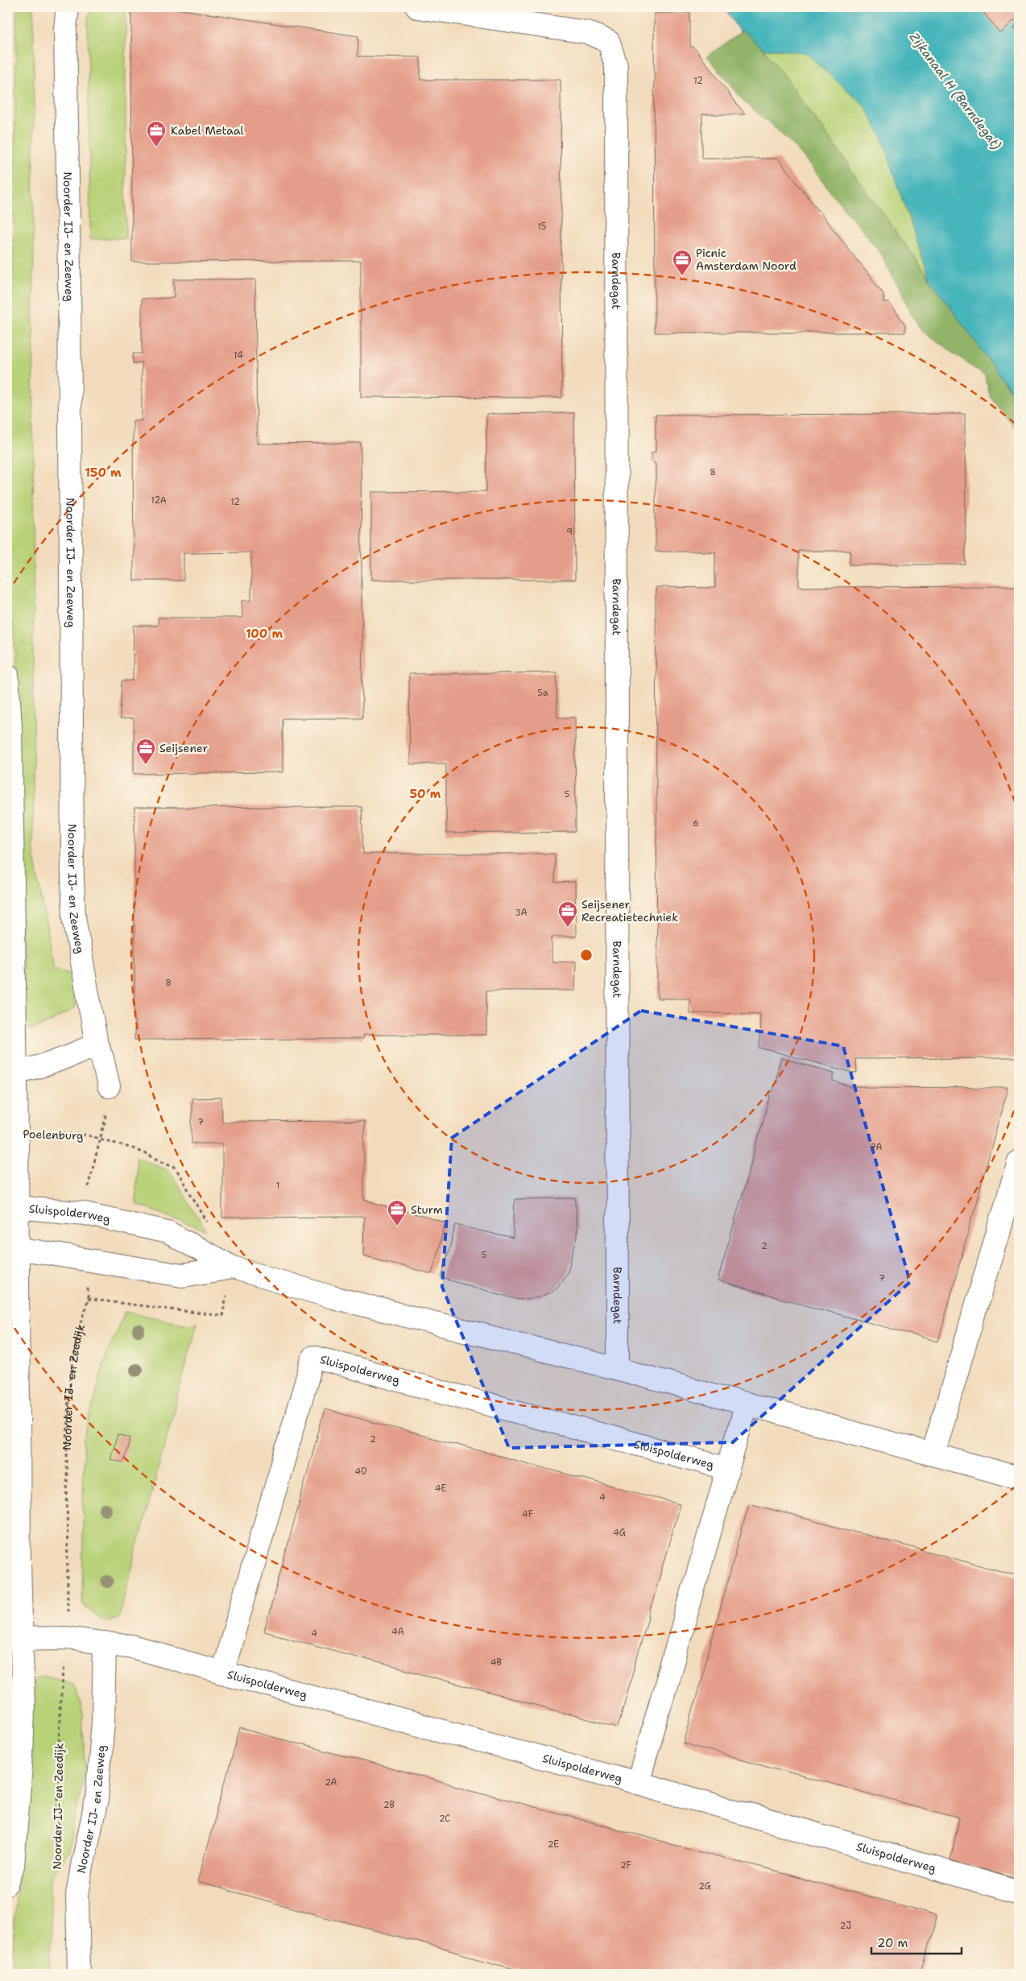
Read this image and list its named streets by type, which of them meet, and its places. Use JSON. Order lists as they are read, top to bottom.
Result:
{
  "streets": {
    "street": ["Noorder IJ- en Zeeweg", "Barndegat", "Sluispolderweg"],
    "path": ["Poelenburg", "Noorder IJ- en Zeedijk"]
  },
  "crossings": [
    ["Barndegat", "Sluispolderweg"],
    ["Sluispolderweg", "Noorder IJ- en Zeedijk"]
  ],
  "water": ["Zijkanaal H (Barndegat)"],
  "places": {
    "office": [
      "Kabel Metaal",
      "Picnic Amsterdam Noord",
      "Seijsener",
      "Seijsener Recreatietechniek",
      "Sturm"
    ]
  },
  "house_numbers": [
    "12",
    "15",
    "14",
    "8",
    "12A",
    "12",
    "9",
    "5a",
    "5",
    "6",
    "3A",
    "8",
    "7",
    "7A",
    "1",
    "2",
    "5",
    "7",
    "2",
    "4D",
    "4E",
    "4",
    "4F",
    "4G",
    "4A",
    "4",
    "4B",
    "2A",
    "2B",
    "2C",
    "2E",
    "2F",
    "2G",
    "2J"
  ],
  "scale_bar": "20 m",
  "rings": ["150 m", "100 m", "50 m"]
}
